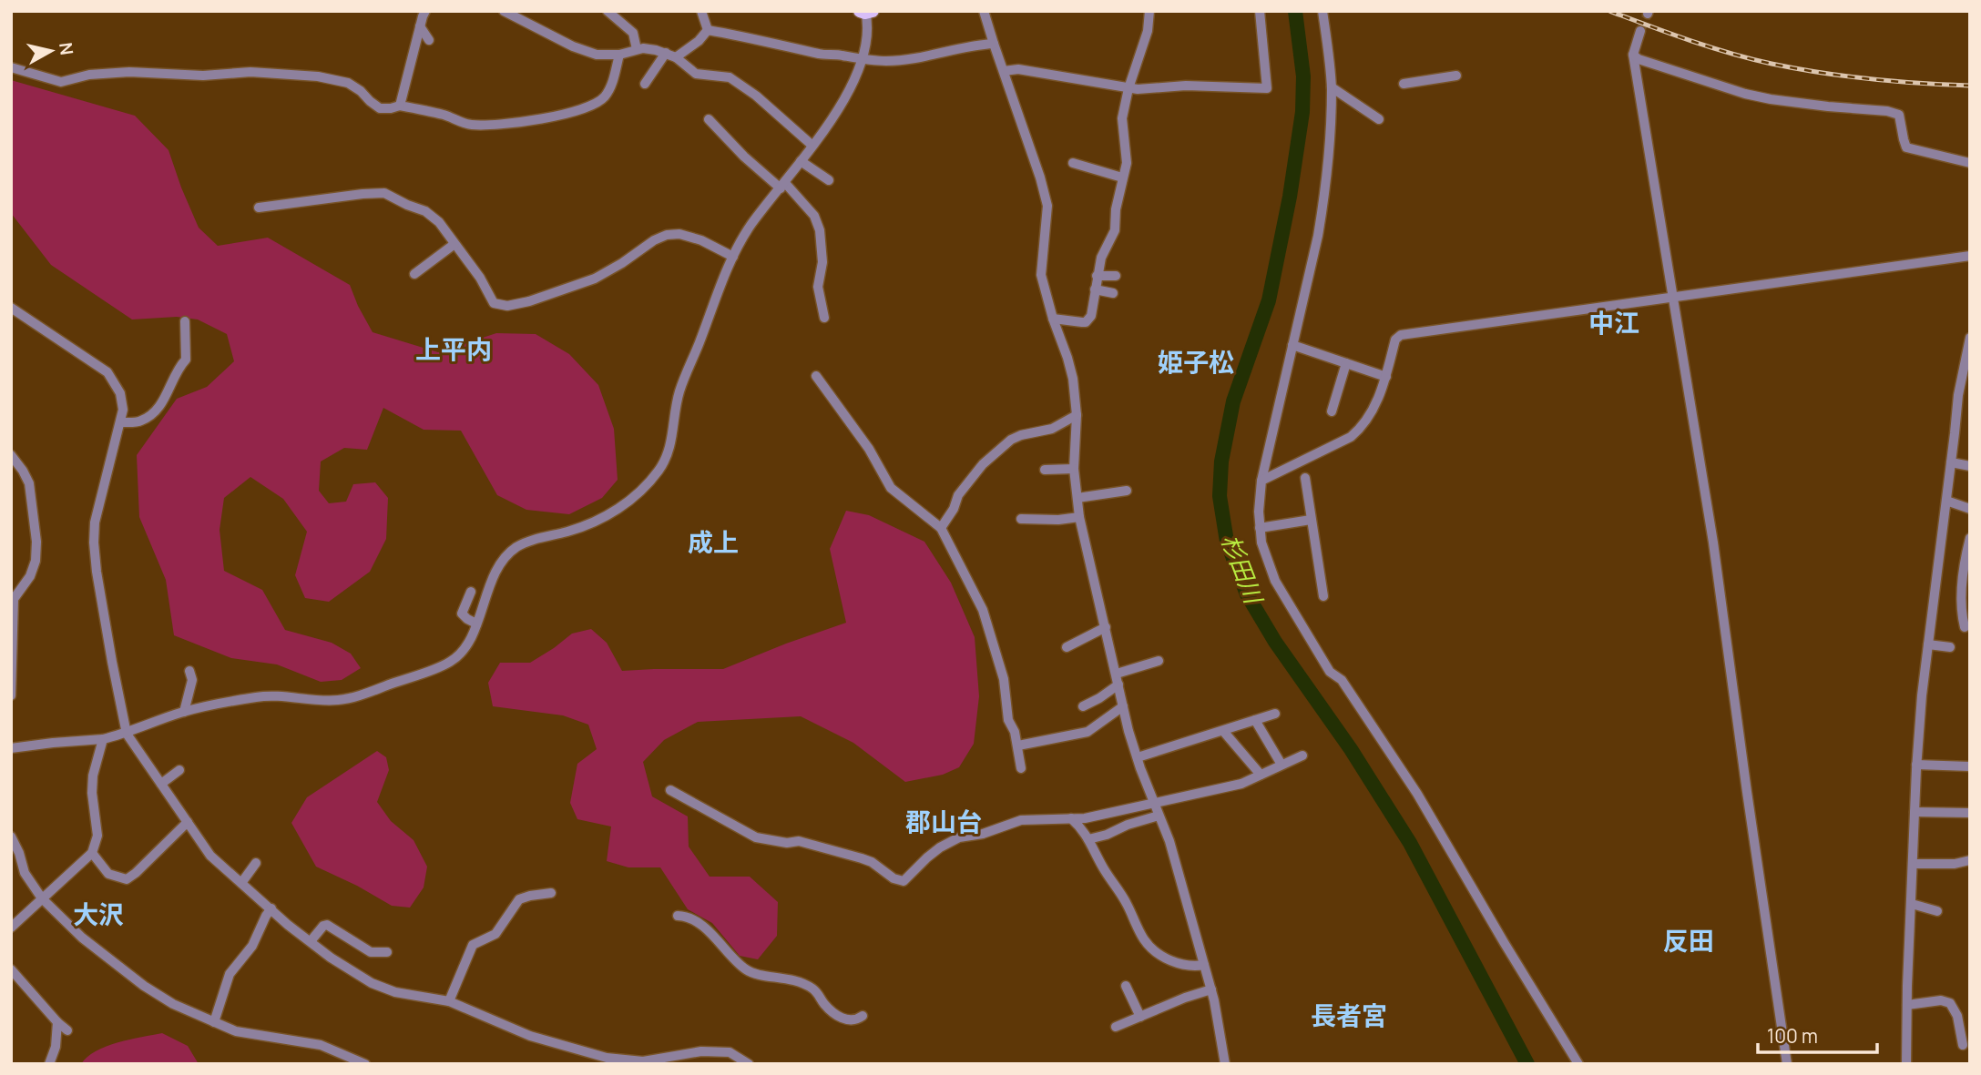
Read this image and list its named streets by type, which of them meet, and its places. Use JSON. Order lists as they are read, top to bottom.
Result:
{
  "districts": [
    "中江",
    "上平内",
    "姫子松",
    "成上",
    "郡山台",
    "大沢",
    "反田",
    "長者宮"
  ],
  "water": ["杉田川"],
  "scale_bar": "100 m",
  "north": "right"
}
